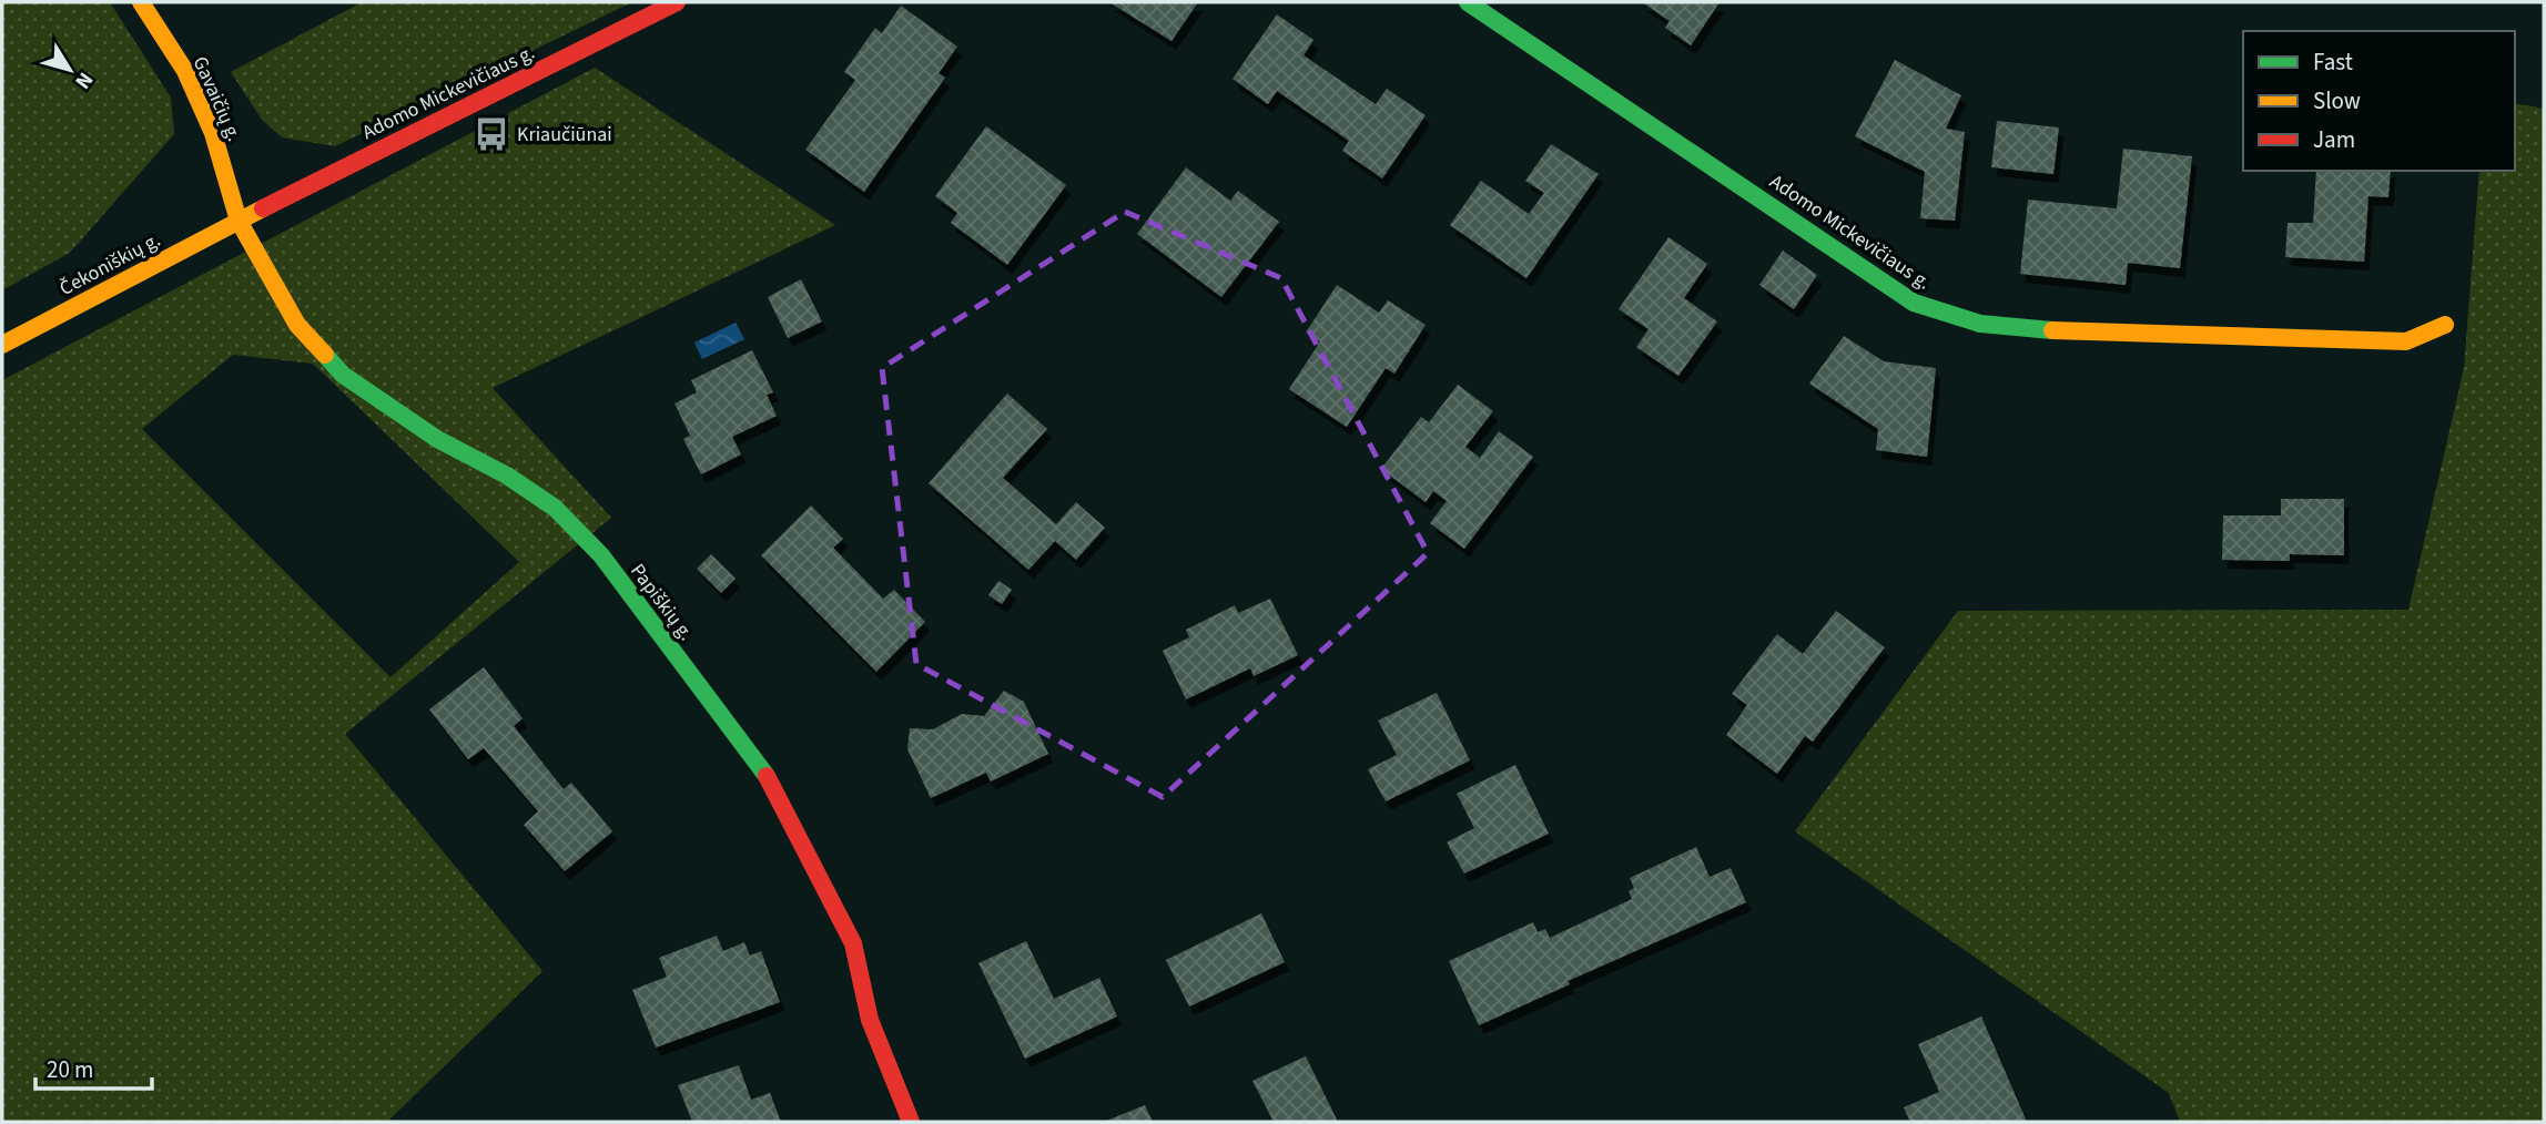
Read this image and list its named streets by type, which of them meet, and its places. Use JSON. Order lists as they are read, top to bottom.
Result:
{
  "streets": {
    "street": [
      "Adomo Mickevičiaus g.",
      "Gavaičių g.",
      "Čekoniškių g.",
      "Papiškių g."
    ]
  },
  "crossings": [
    ["Adomo Mickevičiaus g.", "Gavaičių g."],
    ["Adomo Mickevičiaus g.", "Čekoniškių g."],
    ["Adomo Mickevičiaus g.", "Papiškių g."],
    ["Gavaičių g.", "Čekoniškių g."],
    ["Gavaičių g.", "Papiškių g."],
    ["Čekoniškių g.", "Papiškių g."]
  ],
  "places": {
    "bus stop": ["Kriaučiūnai"]
  },
  "legend": ["Fast", "Slow", "Jam"],
  "scale_bar": "20 m",
  "north": "bottom right"
}
